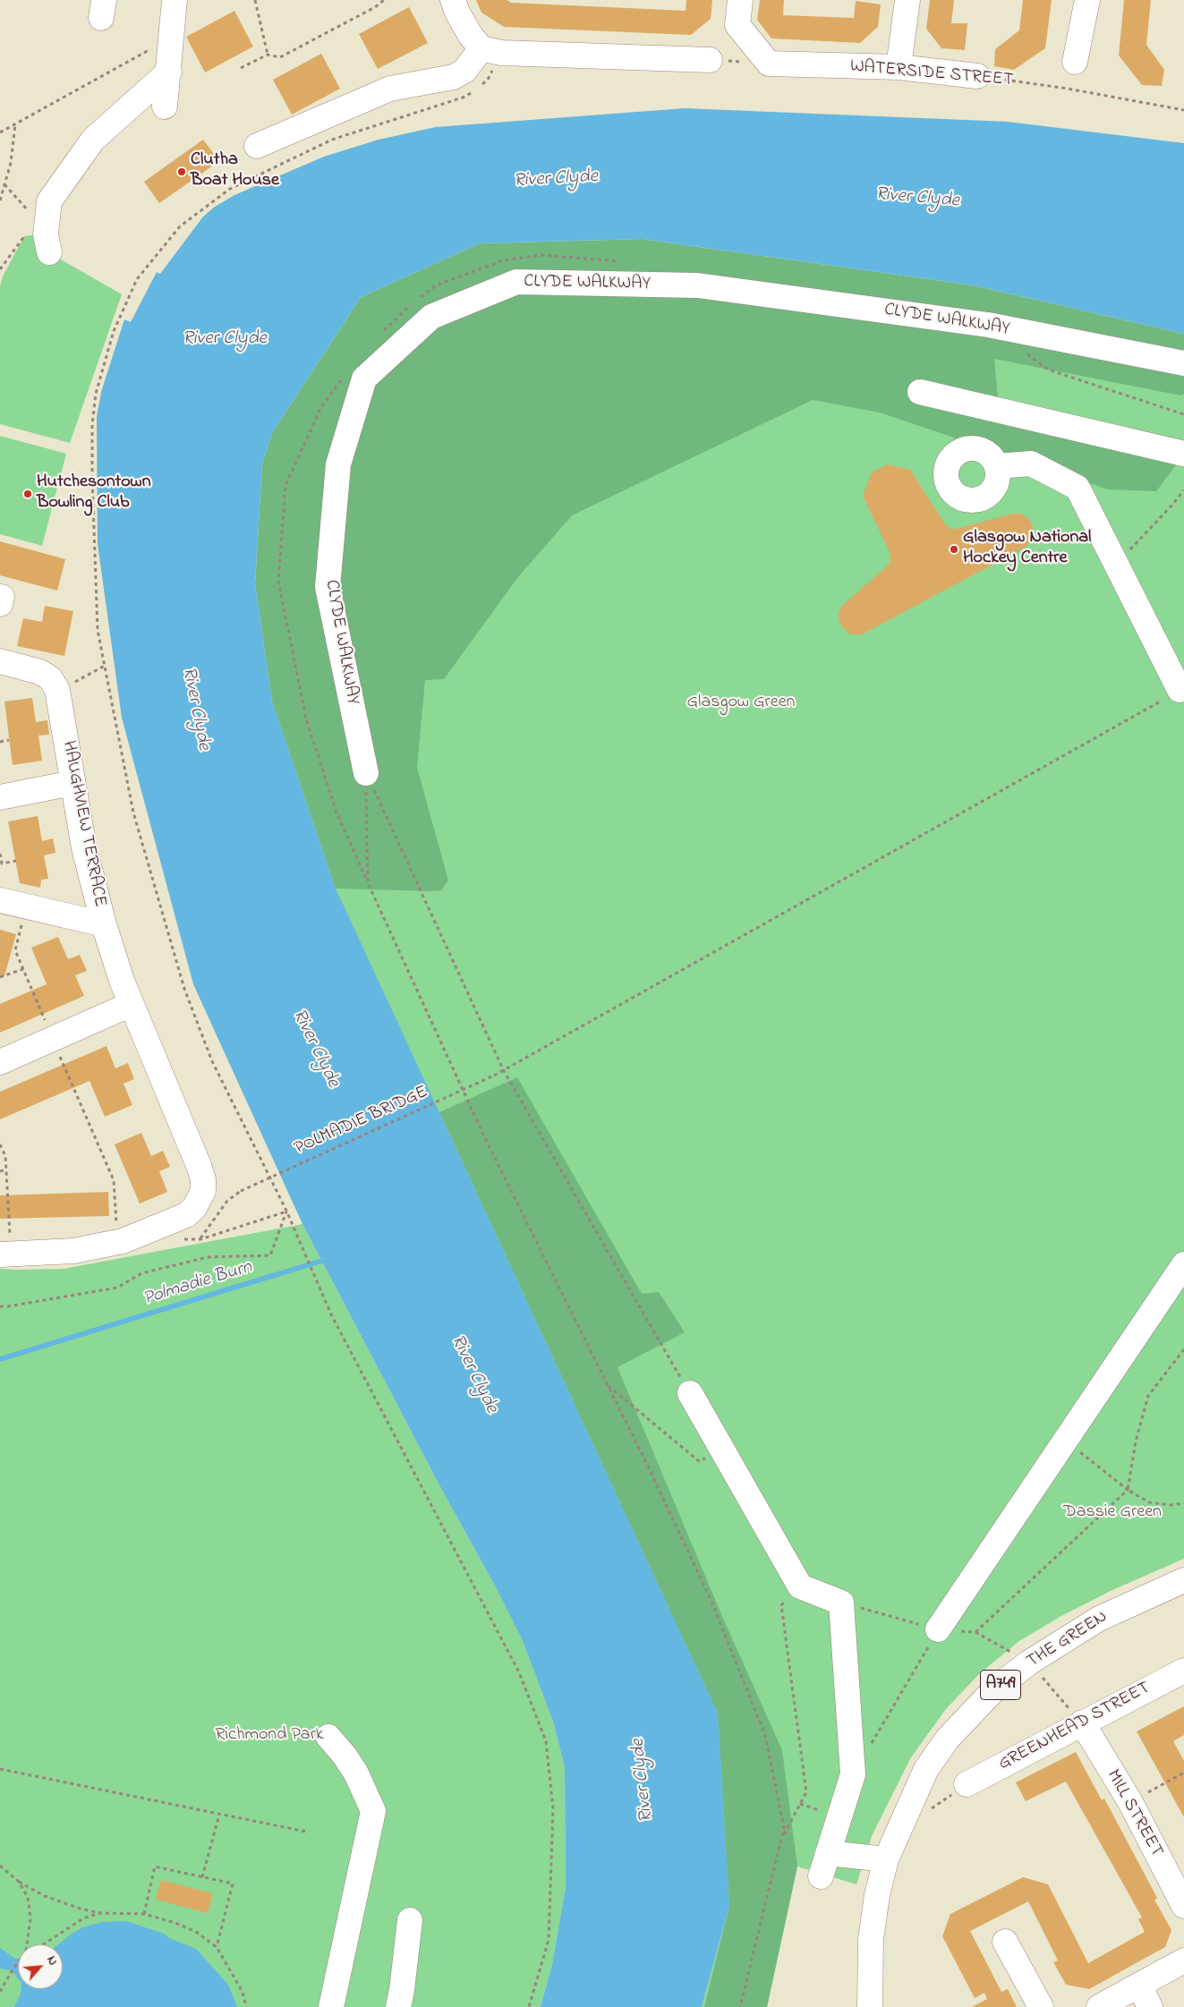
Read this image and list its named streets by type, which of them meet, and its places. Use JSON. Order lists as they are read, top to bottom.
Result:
{
  "streets": {
    "street": [
      "WATERSIDE STREET",
      "CLYDE WALKWAY",
      "HAUGHVIEW TERRACE",
      "THE GREEN",
      "A749",
      "GREENHEAD STREET",
      "MILL STREET"
    ],
    "path": ["POLMADIE BRIDGE"]
  },
  "crossings": [
    ["THE GREEN", "A749"],
    ["GREENHEAD STREET", "MILL STREET"]
  ],
  "water": ["River Clyde", "Polmadie Burn"],
  "parks": ["Glasgow Green", "Dassie Green", "Richmond Park"],
  "places": ["Clutha Boat House", "Hutchesontown Bowling Club", "Glasgow National Hockey Centre"],
  "north": "top right"
}
